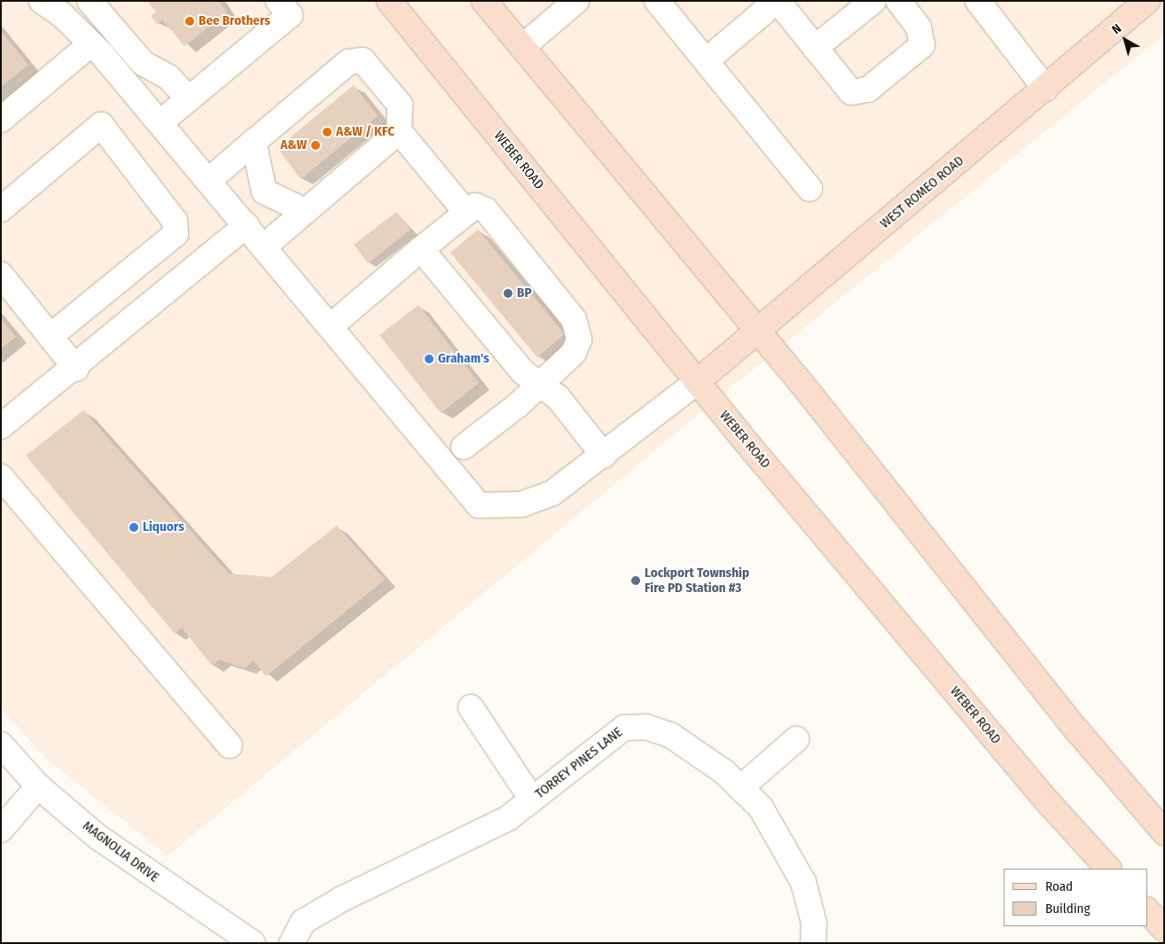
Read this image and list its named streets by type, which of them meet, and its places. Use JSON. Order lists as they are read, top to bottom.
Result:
{
  "streets": {
    "main road": ["WEBER ROAD", "WEST ROMEO ROAD"],
    "street": ["TORREY PINES LANE", "MAGNOLIA DRIVE"]
  },
  "crossings": [
    ["WEBER ROAD", "WEST ROMEO ROAD"]
  ],
  "places": [
    "Bee Brothers",
    "A&W / KFC",
    "A&W",
    "BP",
    "Graham's",
    "Liquors",
    "Lockport Township Fire PD Station #3"
  ],
  "legend": ["Road", "Building"],
  "north": "top left"
}
